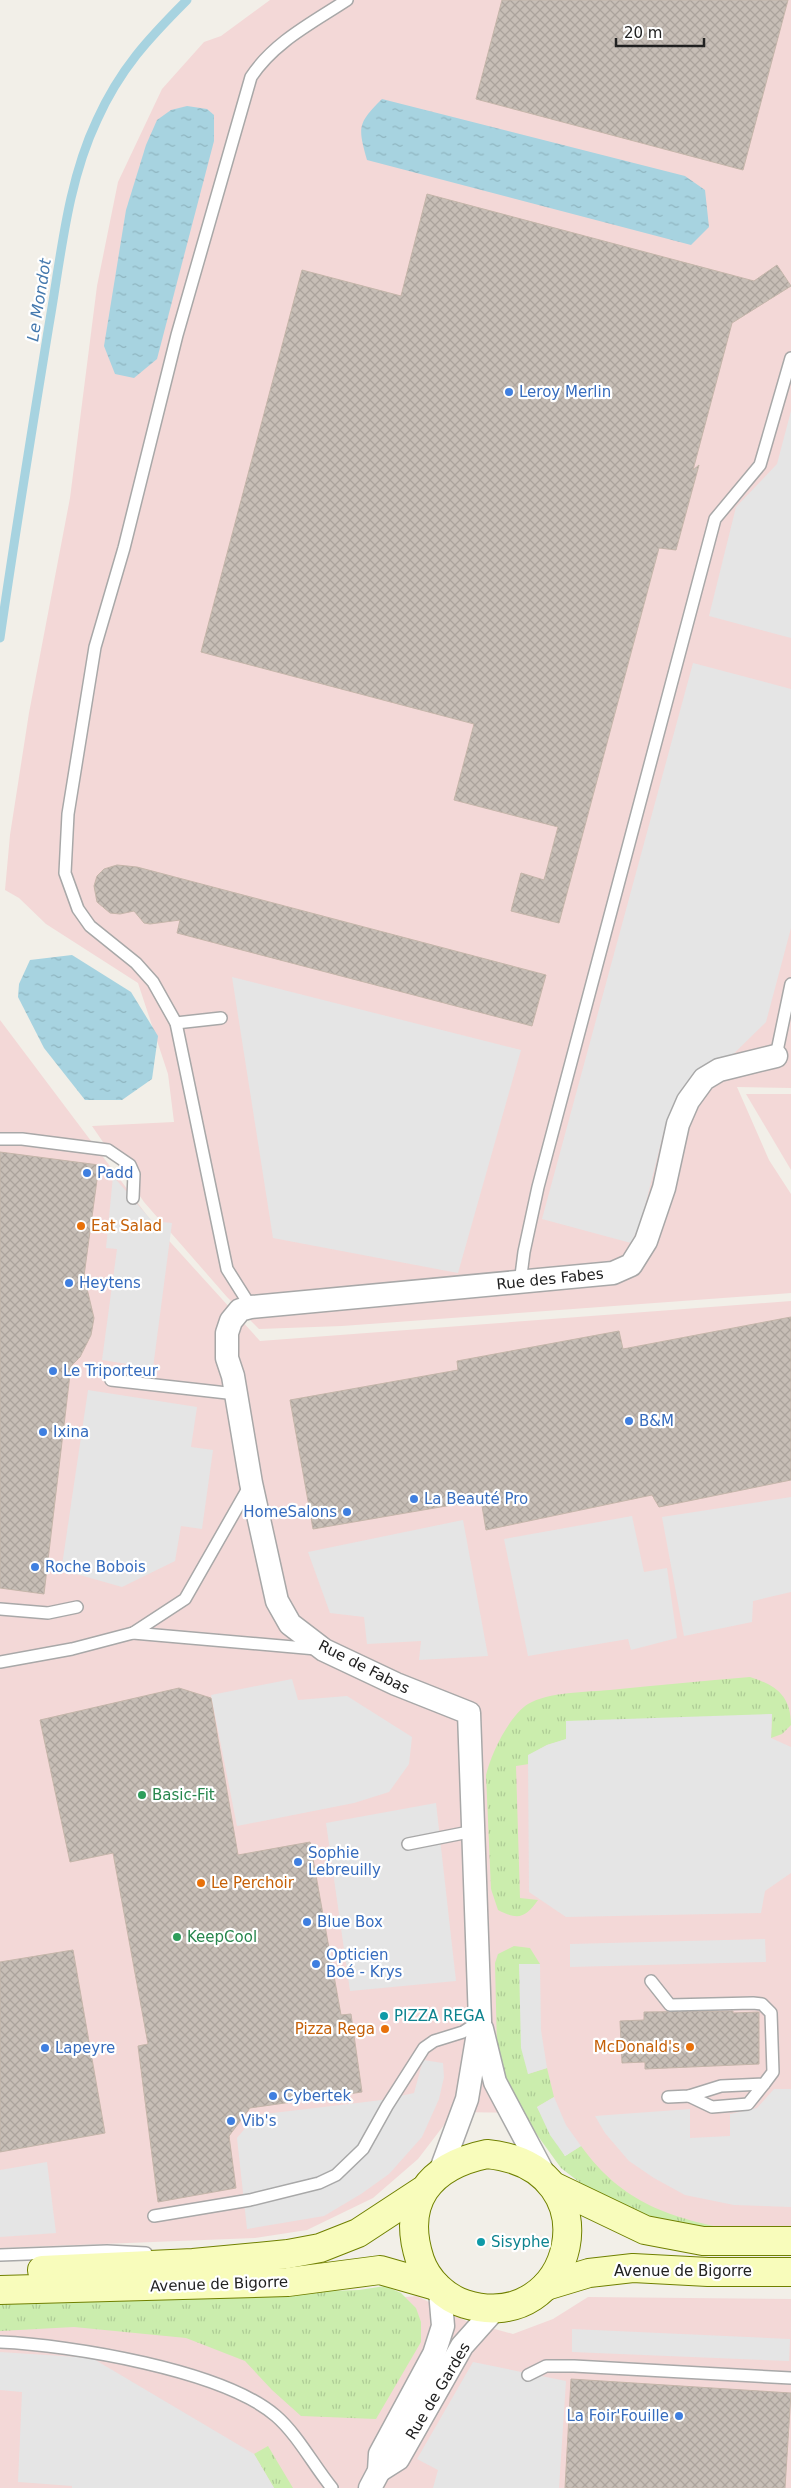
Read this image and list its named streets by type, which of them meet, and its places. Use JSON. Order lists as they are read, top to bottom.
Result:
{
  "streets": {
    "main road": ["Avenue de Bigorre"],
    "street": ["Rue des Fabes", "Rue de Fabas", "Rue de Gardes"]
  },
  "crossings": [
    ["Rue des Fabes", "Rue de Fabas"],
    ["Rue de Fabas", "Avenue de Bigorre"],
    ["Rue de Fabas", "Rue de Gardes"],
    ["Avenue de Bigorre", "Rue de Gardes"]
  ],
  "water": ["Le Mondot"],
  "places": [
    "Leroy Merlin",
    "Padd",
    "Eat Salad",
    "Heytens",
    "Le Triporteur",
    "B&M",
    "Ixina",
    "La Beauté Pro",
    "HomeSalons",
    "Roche Bobois",
    "Basic-Fit",
    "Sophie Lebreuilly",
    "Le Perchoir",
    "Blue Box",
    "KeepCool",
    "Opticien Boé - Krys",
    "PIZZA REGA",
    "Pizza Rega",
    "McDonald's",
    "Lapeyre",
    "Cybertek",
    "Vib's",
    "Sisyphe",
    "La Foir'Fouille"
  ],
  "scale_bar": "20 m"
}
